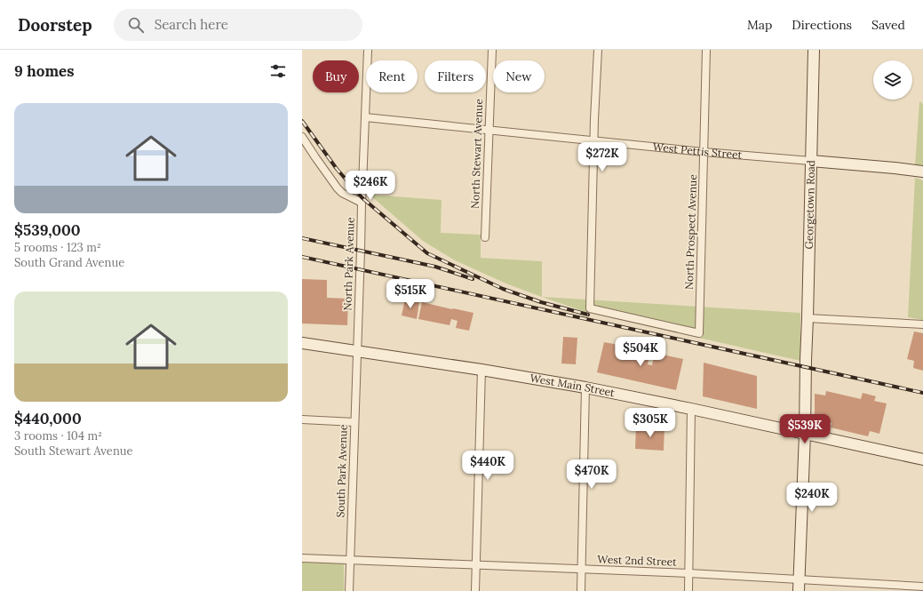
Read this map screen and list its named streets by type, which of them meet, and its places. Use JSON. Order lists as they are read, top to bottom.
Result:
{
  "streets": {
    "street": [
      "West Pettis Street",
      "North Stewart Avenue",
      "Georgetown Road",
      "North Prospect Avenue",
      "North Park Avenue",
      "West Main Street",
      "South Park Avenue",
      "West 2nd Street"
    ]
  },
  "crossings": [
    ["West Pettis Street", "North Stewart Avenue"],
    ["West Pettis Street", "Georgetown Road"],
    ["West Pettis Street", "North Prospect Avenue"],
    ["West Pettis Street", "North Park Avenue"],
    ["Georgetown Road", "West Main Street"],
    ["Georgetown Road", "West 2nd Street"],
    ["North Park Avenue", "West Main Street"],
    ["North Park Avenue", "South Park Avenue"],
    ["West Main Street", "South Park Avenue"],
    ["South Park Avenue", "West 2nd Street"]
  ],
  "page": {
    "header": "Doorstep",
    "search": "Search here",
    "nav": ["Map", "Directions", "Saved"],
    "heading": "9 homes",
    "chip": [
      "Buy",
      "Rent",
      "Filters",
      "New"
    ],
    "list": [
      {
        "name": "$539,000",
        "note": "5 rooms · 123 m² · South Grand Avenue"
      },
      {
        "name": "$440,000",
        "note": "3 rooms · 104 m² · South Stewart Avenue"
      }
    ],
    "price": [
      "$272K",
      "$246K",
      "$515K",
      "$504K",
      "$305K",
      "$539K",
      "$440K",
      "$470K",
      "$240K"
    ]
  }
}
